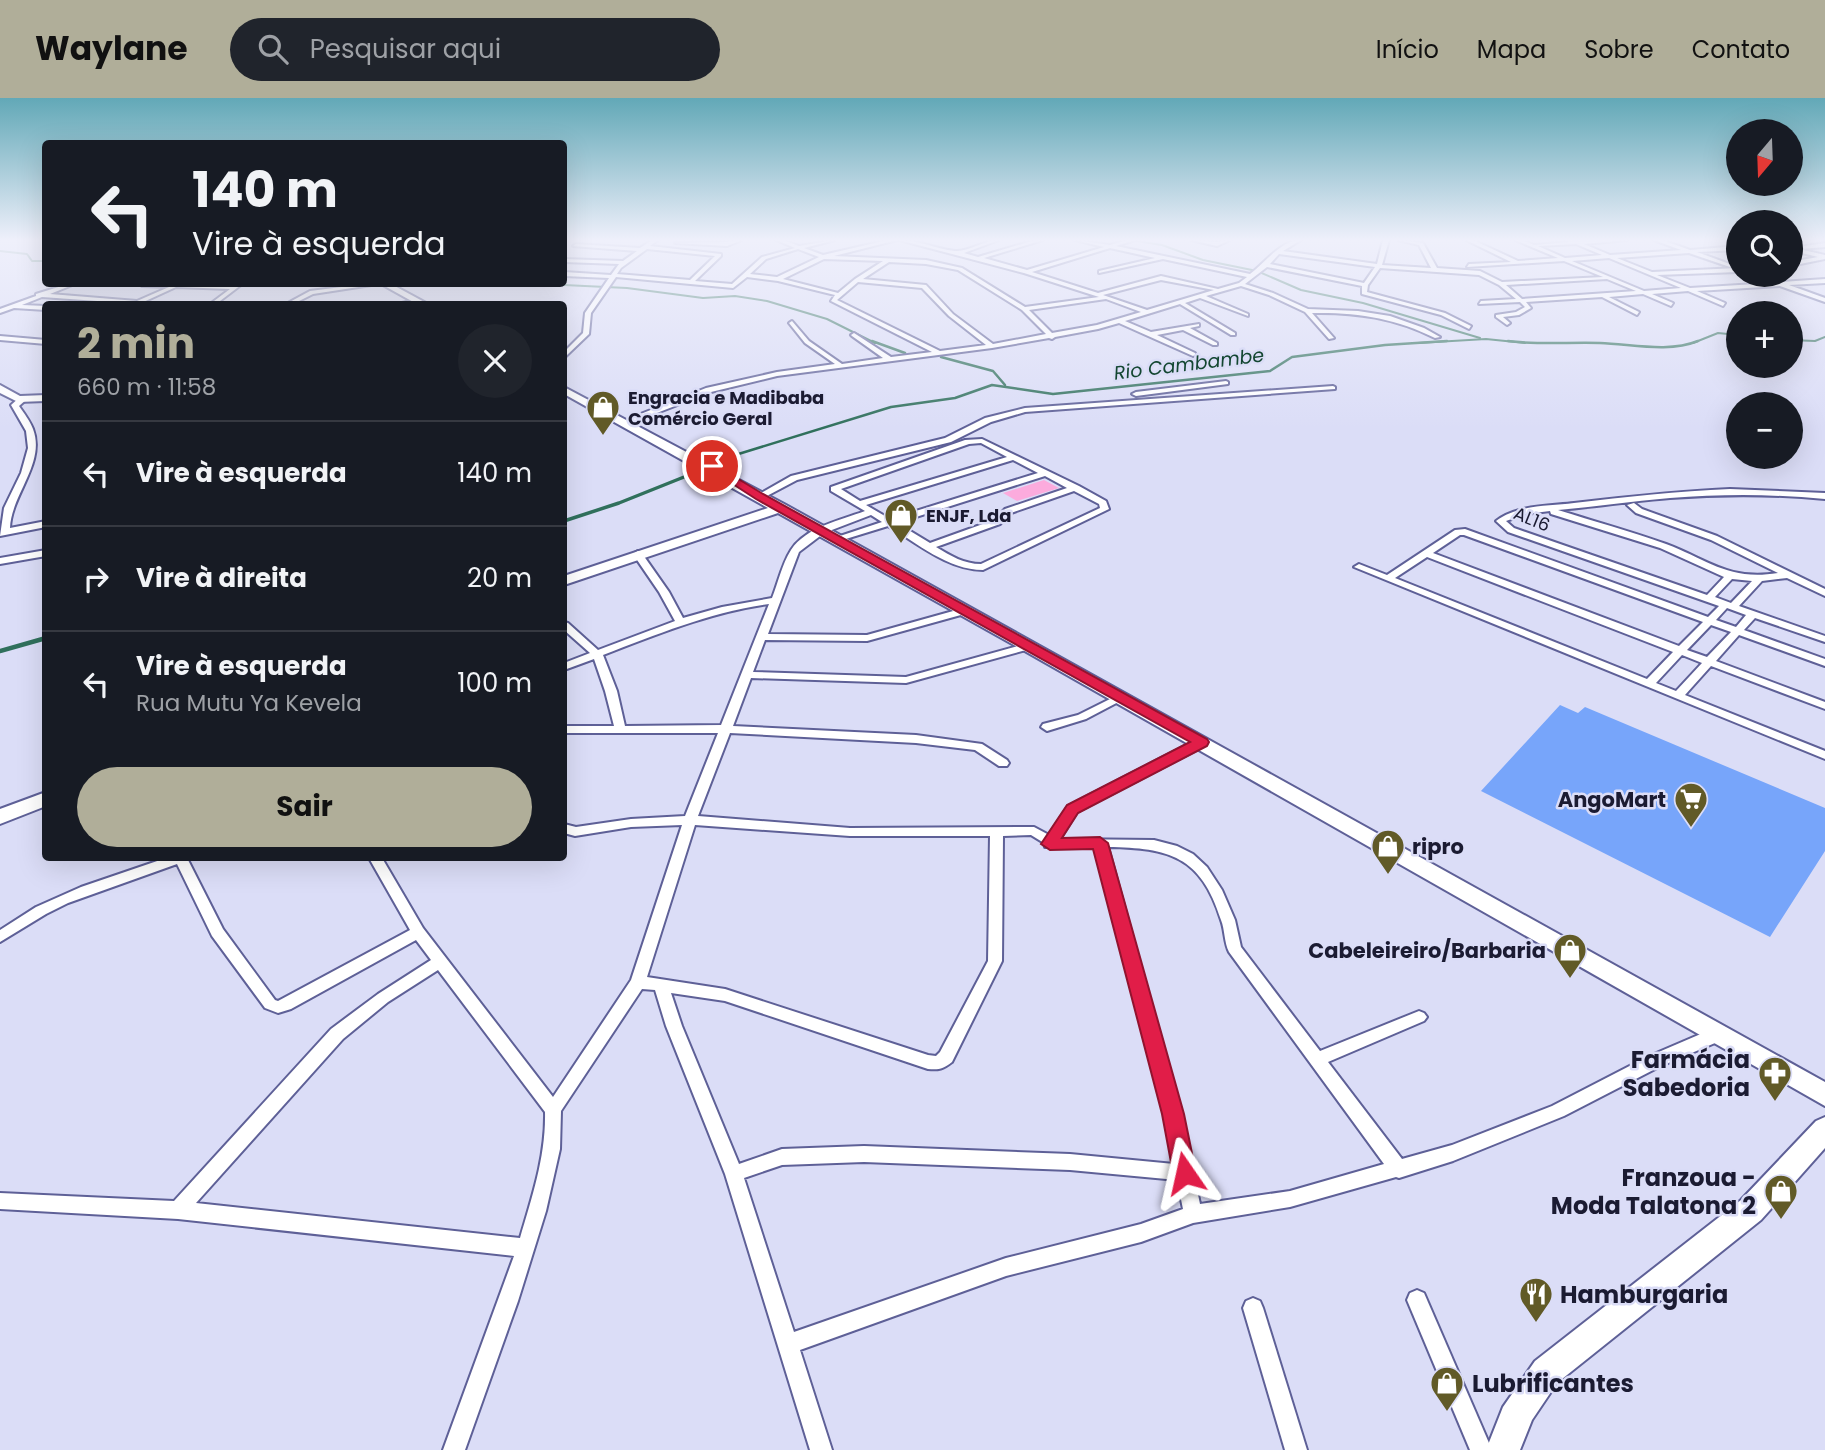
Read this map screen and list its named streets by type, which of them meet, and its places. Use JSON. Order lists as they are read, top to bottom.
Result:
{
  "streets": {
    "street": ["AL16"]
  },
  "water": ["Rio Cambambe"],
  "places": {
    "shop": [
      "Engracia e Madibaba Comércio Geral",
      "ENJF, Lda",
      "ripro",
      "Cabeleireiro/Barbaria",
      "Franzoua - Moda Talatona 2",
      "Lubrificantes"
    ],
    "supermarket": ["AngoMart"],
    "pharmacy": ["Farmácia Sabedoria"],
    "restaurant": ["Hamburgaria"]
  },
  "north": "bottom",
  "page": {
    "header": "Waylane",
    "search": "Pesquisar aqui",
    "nav": [
      "Início",
      "Mapa",
      "Sobre",
      "Contato"
    ],
    "map_buttons": ["+", "−"],
    "turn": ["140 m", "Vire à esquerda"],
    "heading": ["2 min", "660 m · 11:58"],
    "list": [
      {
        "name": "Vire à esquerda",
        "value": "140 m"
      },
      {
        "name": "Vire à direita",
        "value": "20 m"
      },
      {
        "name": "Vire à esquerda",
        "note": "Rua Mutu Ya Kevela",
        "value": "100 m"
      }
    ],
    "buttons": "Sair"
  }
}
